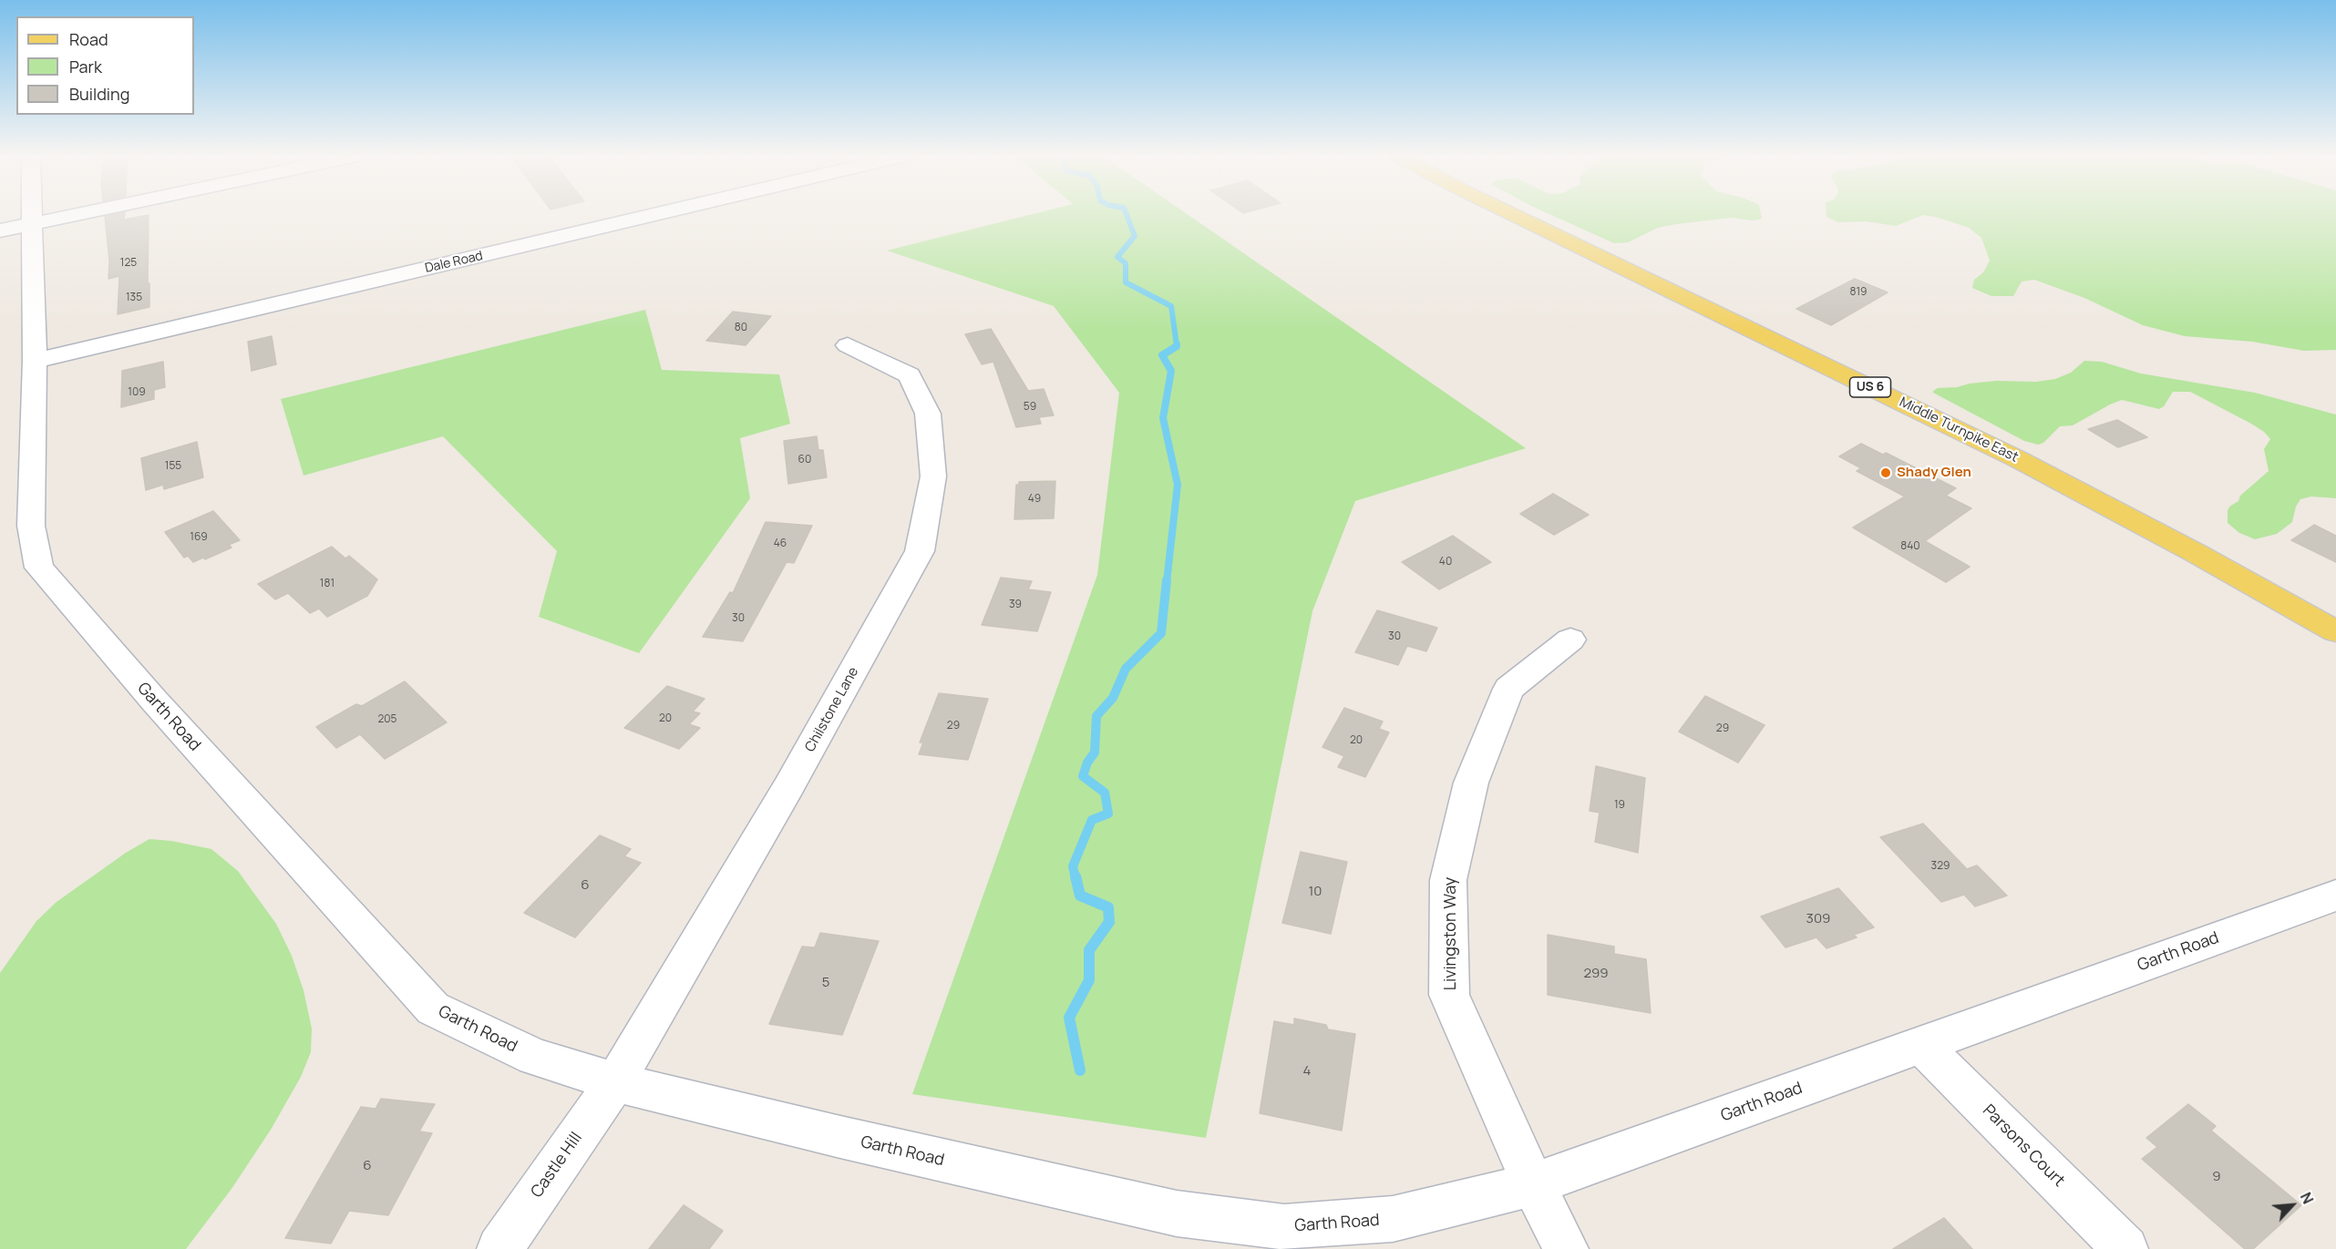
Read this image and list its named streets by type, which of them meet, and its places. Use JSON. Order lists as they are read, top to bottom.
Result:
{
  "streets": {
    "main road": ["US 6", "Middle Turnpike East"],
    "street": [
      "Dale Road",
      "Chilstone Lane",
      "Garth Road",
      "Livingston Way",
      "Parsons Court",
      "Castle Hill"
    ]
  },
  "crossings": [
    ["Dale Road", "Garth Road"],
    ["Chilstone Lane", "Garth Road"],
    ["Chilstone Lane", "Castle Hill"],
    ["Garth Road", "Livingston Way"],
    ["Garth Road", "Parsons Court"],
    ["Garth Road", "Castle Hill"]
  ],
  "places": ["Shady Glen"],
  "house_numbers": [
    "125",
    "819",
    "135",
    "80",
    "109",
    "59",
    "60",
    "155",
    "49",
    "169",
    "46",
    "840",
    "40",
    "181",
    "39",
    "30",
    "30",
    "20",
    "205",
    "29",
    "29",
    "20",
    "19",
    "329",
    "6",
    "10",
    "309",
    "299",
    "5",
    "4",
    "6",
    "9"
  ],
  "legend": ["Road", "Park", "Building"],
  "north": "top right"
}
